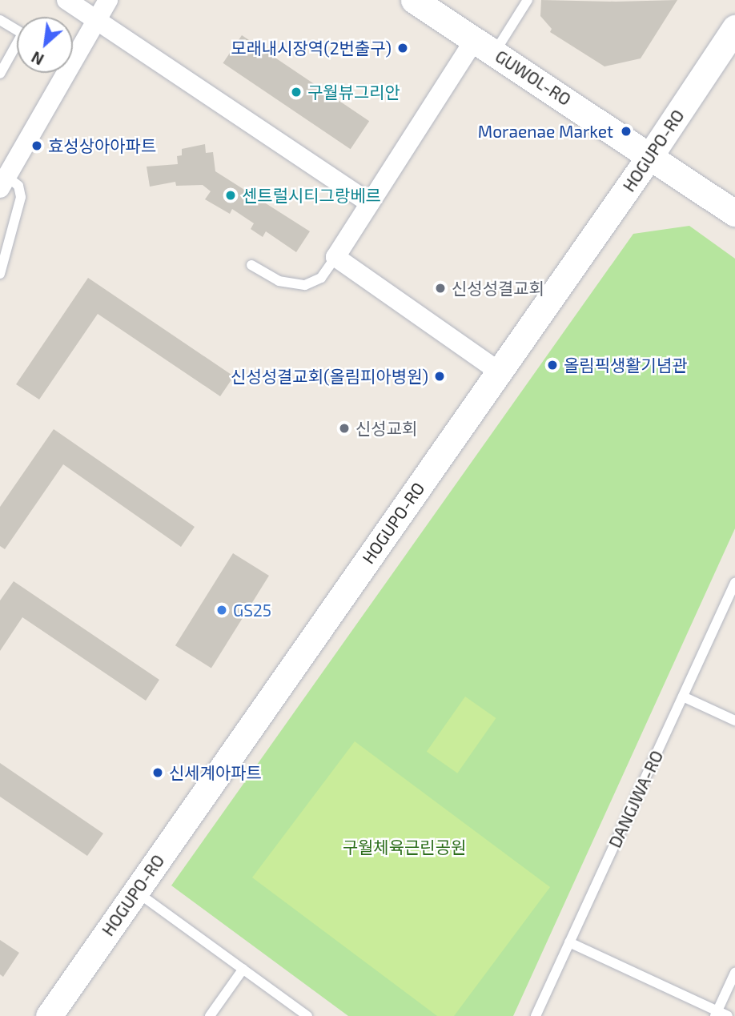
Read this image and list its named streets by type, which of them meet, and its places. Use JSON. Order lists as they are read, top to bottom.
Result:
{
  "streets": {
    "main road": ["GUWOL-RO", "HOGUPO-RO"],
    "lane": ["DANGJWA-RO"]
  },
  "crossings": [
    ["GUWOL-RO", "HOGUPO-RO"]
  ],
  "parks": ["구월체육근린공원"],
  "places": [
    "모래내시장역(2번출구)",
    "구월뷰그리안",
    "Moraenae Market",
    "효성상아아파트",
    "센트럴시티그랑베르",
    "신성성결교회",
    "올림픽생활기념관",
    "신성성결교회(올림피아병원)",
    "신성교회",
    "GS25",
    "신세계아파트"
  ],
  "north": "bottom left"
}
